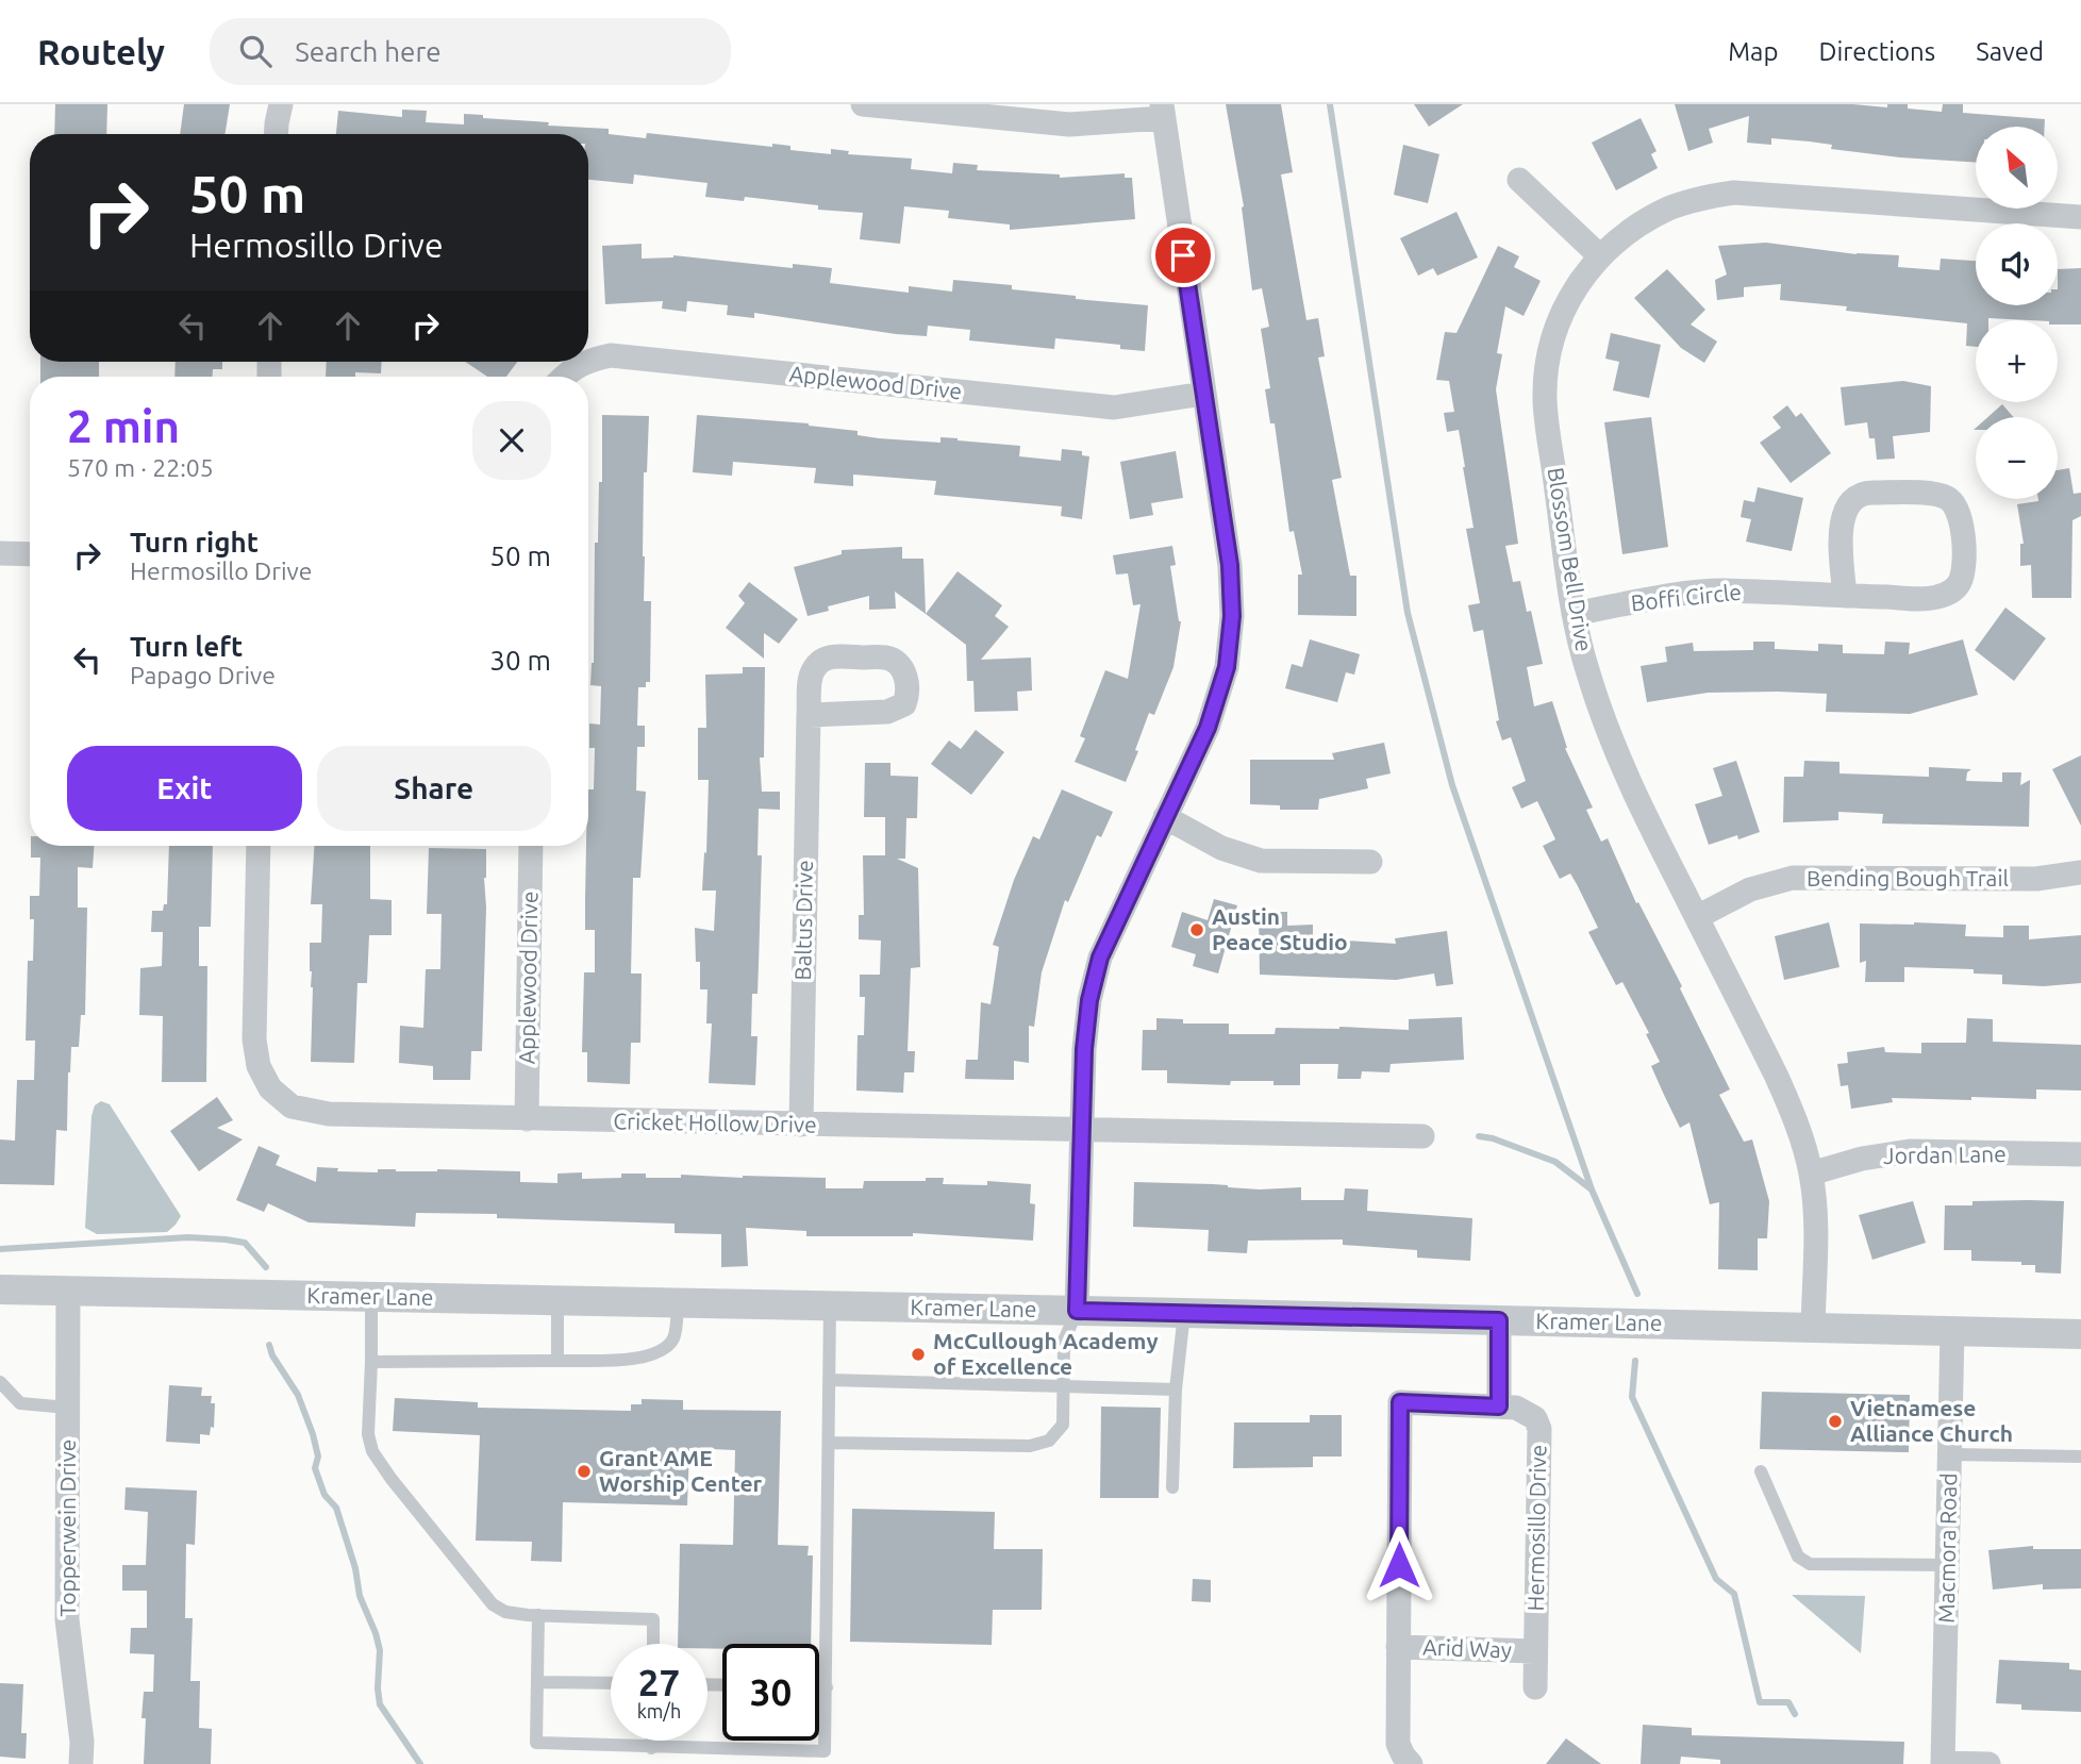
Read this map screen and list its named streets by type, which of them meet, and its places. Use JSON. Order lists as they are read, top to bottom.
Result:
{
  "streets": {
    "street": [
      "Applewood Drive",
      "Blossom Bell Drive",
      "Boffi Circle",
      "Bending Bough Trail",
      "Baltus Drive",
      "Cricket Hollow Drive",
      "Jordan Lane",
      "Kramer Lane",
      "Topperwein Drive",
      "Hermosillo Drive",
      "Macmora Road",
      "Arid Way"
    ]
  },
  "crossings": [
    ["Applewood Drive", "Cricket Hollow Drive"],
    ["Blossom Bell Drive", "Boffi Circle"],
    ["Blossom Bell Drive", "Bending Bough Trail"],
    ["Blossom Bell Drive", "Jordan Lane"],
    ["Blossom Bell Drive", "Kramer Lane"],
    ["Baltus Drive", "Cricket Hollow Drive"],
    ["Kramer Lane", "Topperwein Drive"],
    ["Kramer Lane", "Macmora Road"],
    ["Hermosillo Drive", "Arid Way"]
  ],
  "places": [
    "Austin Peace Studio",
    "McCullough Academy of Excellence",
    "Vietnamese Alliance Church",
    "Grant AME Worship Center"
  ],
  "north": "top left",
  "page": {
    "header": "Routely",
    "search": "Search here",
    "nav": ["Map", "Directions", "Saved"],
    "map_buttons": ["+", "−"],
    "turn": ["50 m", "Hermosillo Drive"],
    "heading": ["2 min", "570 m · 22:05"],
    "list": [
      {
        "name": "Turn right",
        "note": "Hermosillo Drive",
        "value": "50 m"
      },
      {
        "name": "Turn left",
        "note": "Papago Drive",
        "value": "30 m"
      }
    ],
    "buttons": ["Exit", "Share"],
    "speed": "27 km/h",
    "limit": "30"
  }
}
